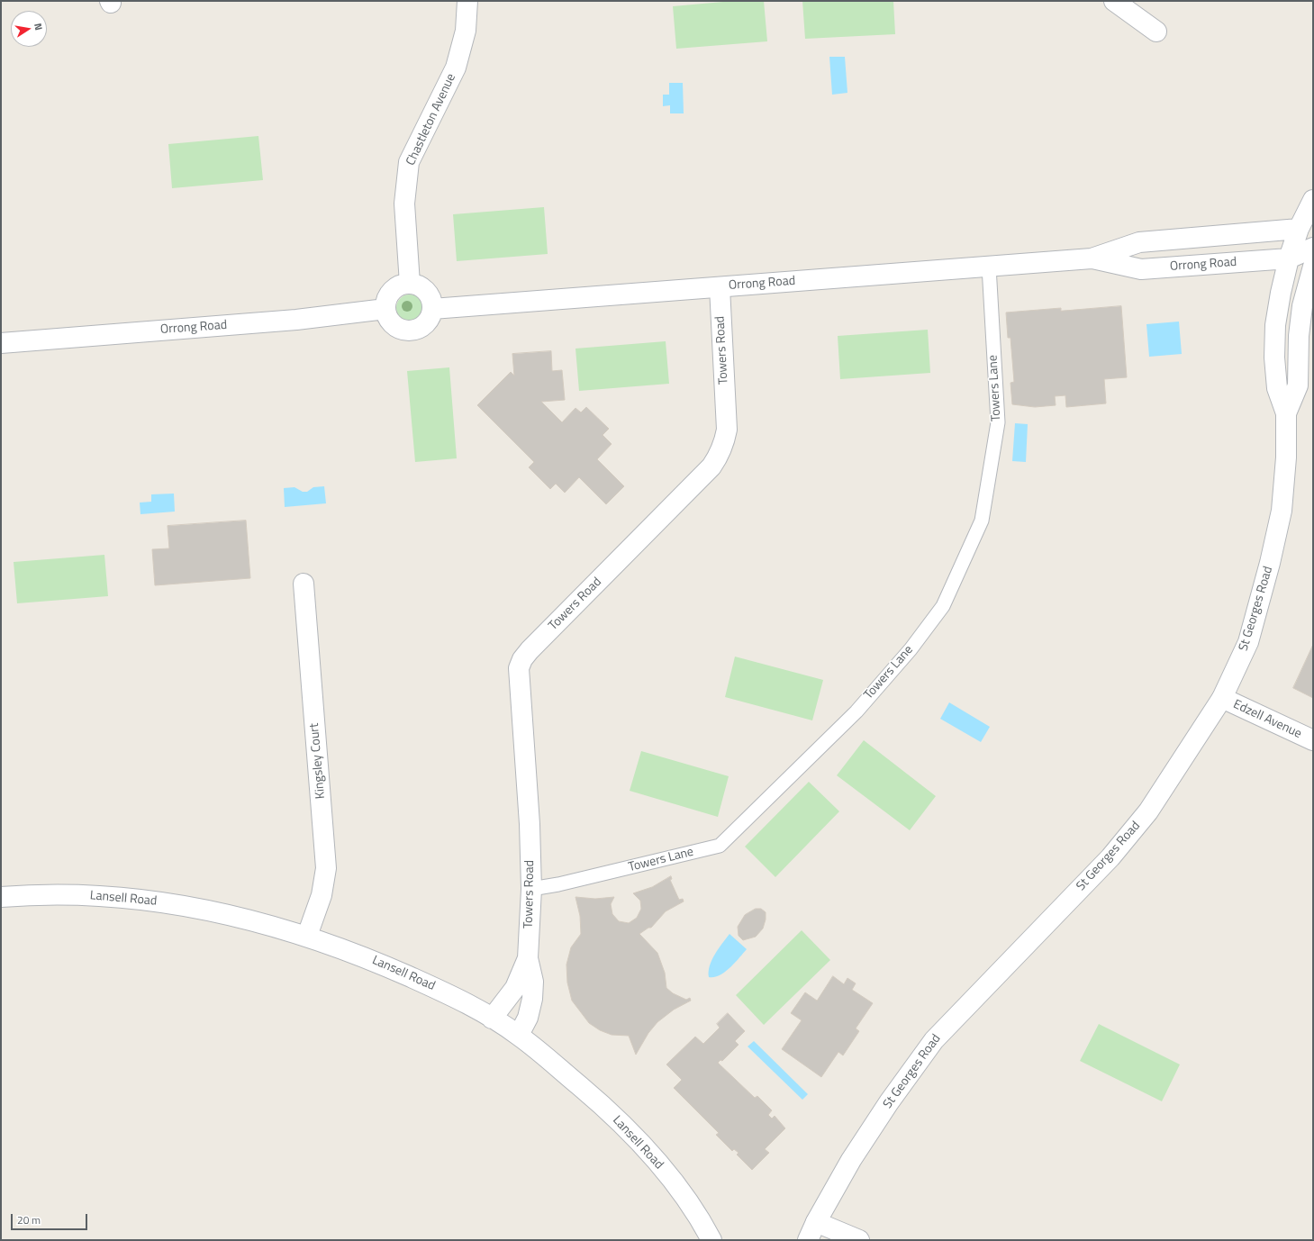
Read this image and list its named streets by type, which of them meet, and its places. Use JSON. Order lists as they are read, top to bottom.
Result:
{
  "streets": {
    "street": [
      "Chastleton Avenue",
      "Orrong Road",
      "Towers Road",
      "St Georges Road",
      "Edzell Avenue",
      "Kingsley Court",
      "Lansell Road"
    ],
    "lane": ["Towers Lane"]
  },
  "crossings": [
    ["Chastleton Avenue", "Orrong Road"],
    ["Orrong Road", "Towers Road"],
    ["Orrong Road", "Towers Lane"],
    ["Orrong Road", "St Georges Road"],
    ["Towers Road", "Towers Lane"],
    ["Towers Road", "Lansell Road"],
    ["St Georges Road", "Edzell Avenue"],
    ["Kingsley Court", "Lansell Road"]
  ],
  "scale_bar": "20 m",
  "north": "right"
}
